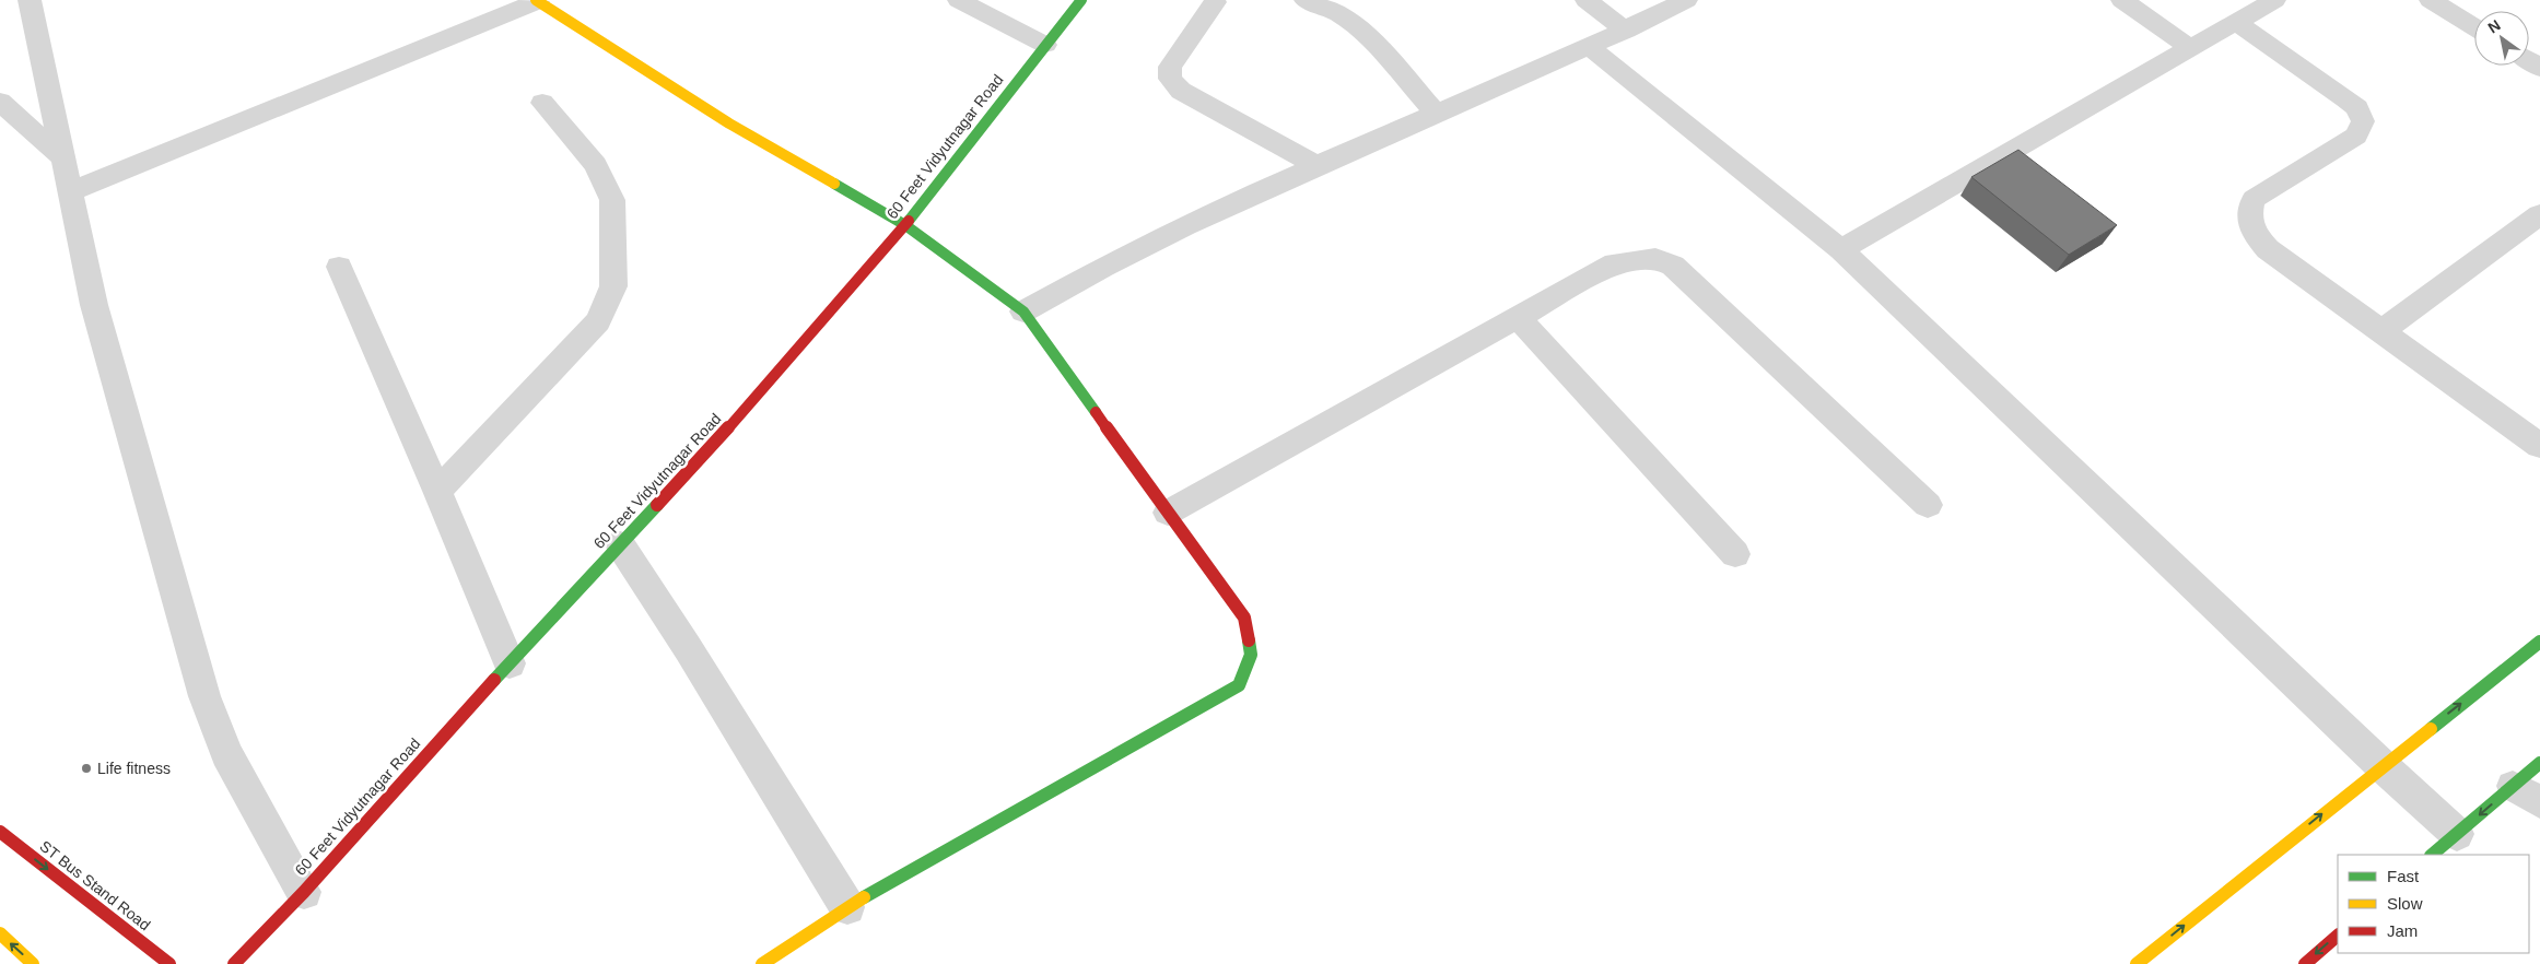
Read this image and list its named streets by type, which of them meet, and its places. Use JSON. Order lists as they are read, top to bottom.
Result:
{
  "streets": {
    "street": ["60 Feet Vidyutnagar Road", "ST Bus Stand Road"]
  },
  "one_way": ["ST Bus Stand Road"],
  "places": ["Life fitness"],
  "legend": ["Fast", "Slow", "Jam"],
  "north": "top left"
}
